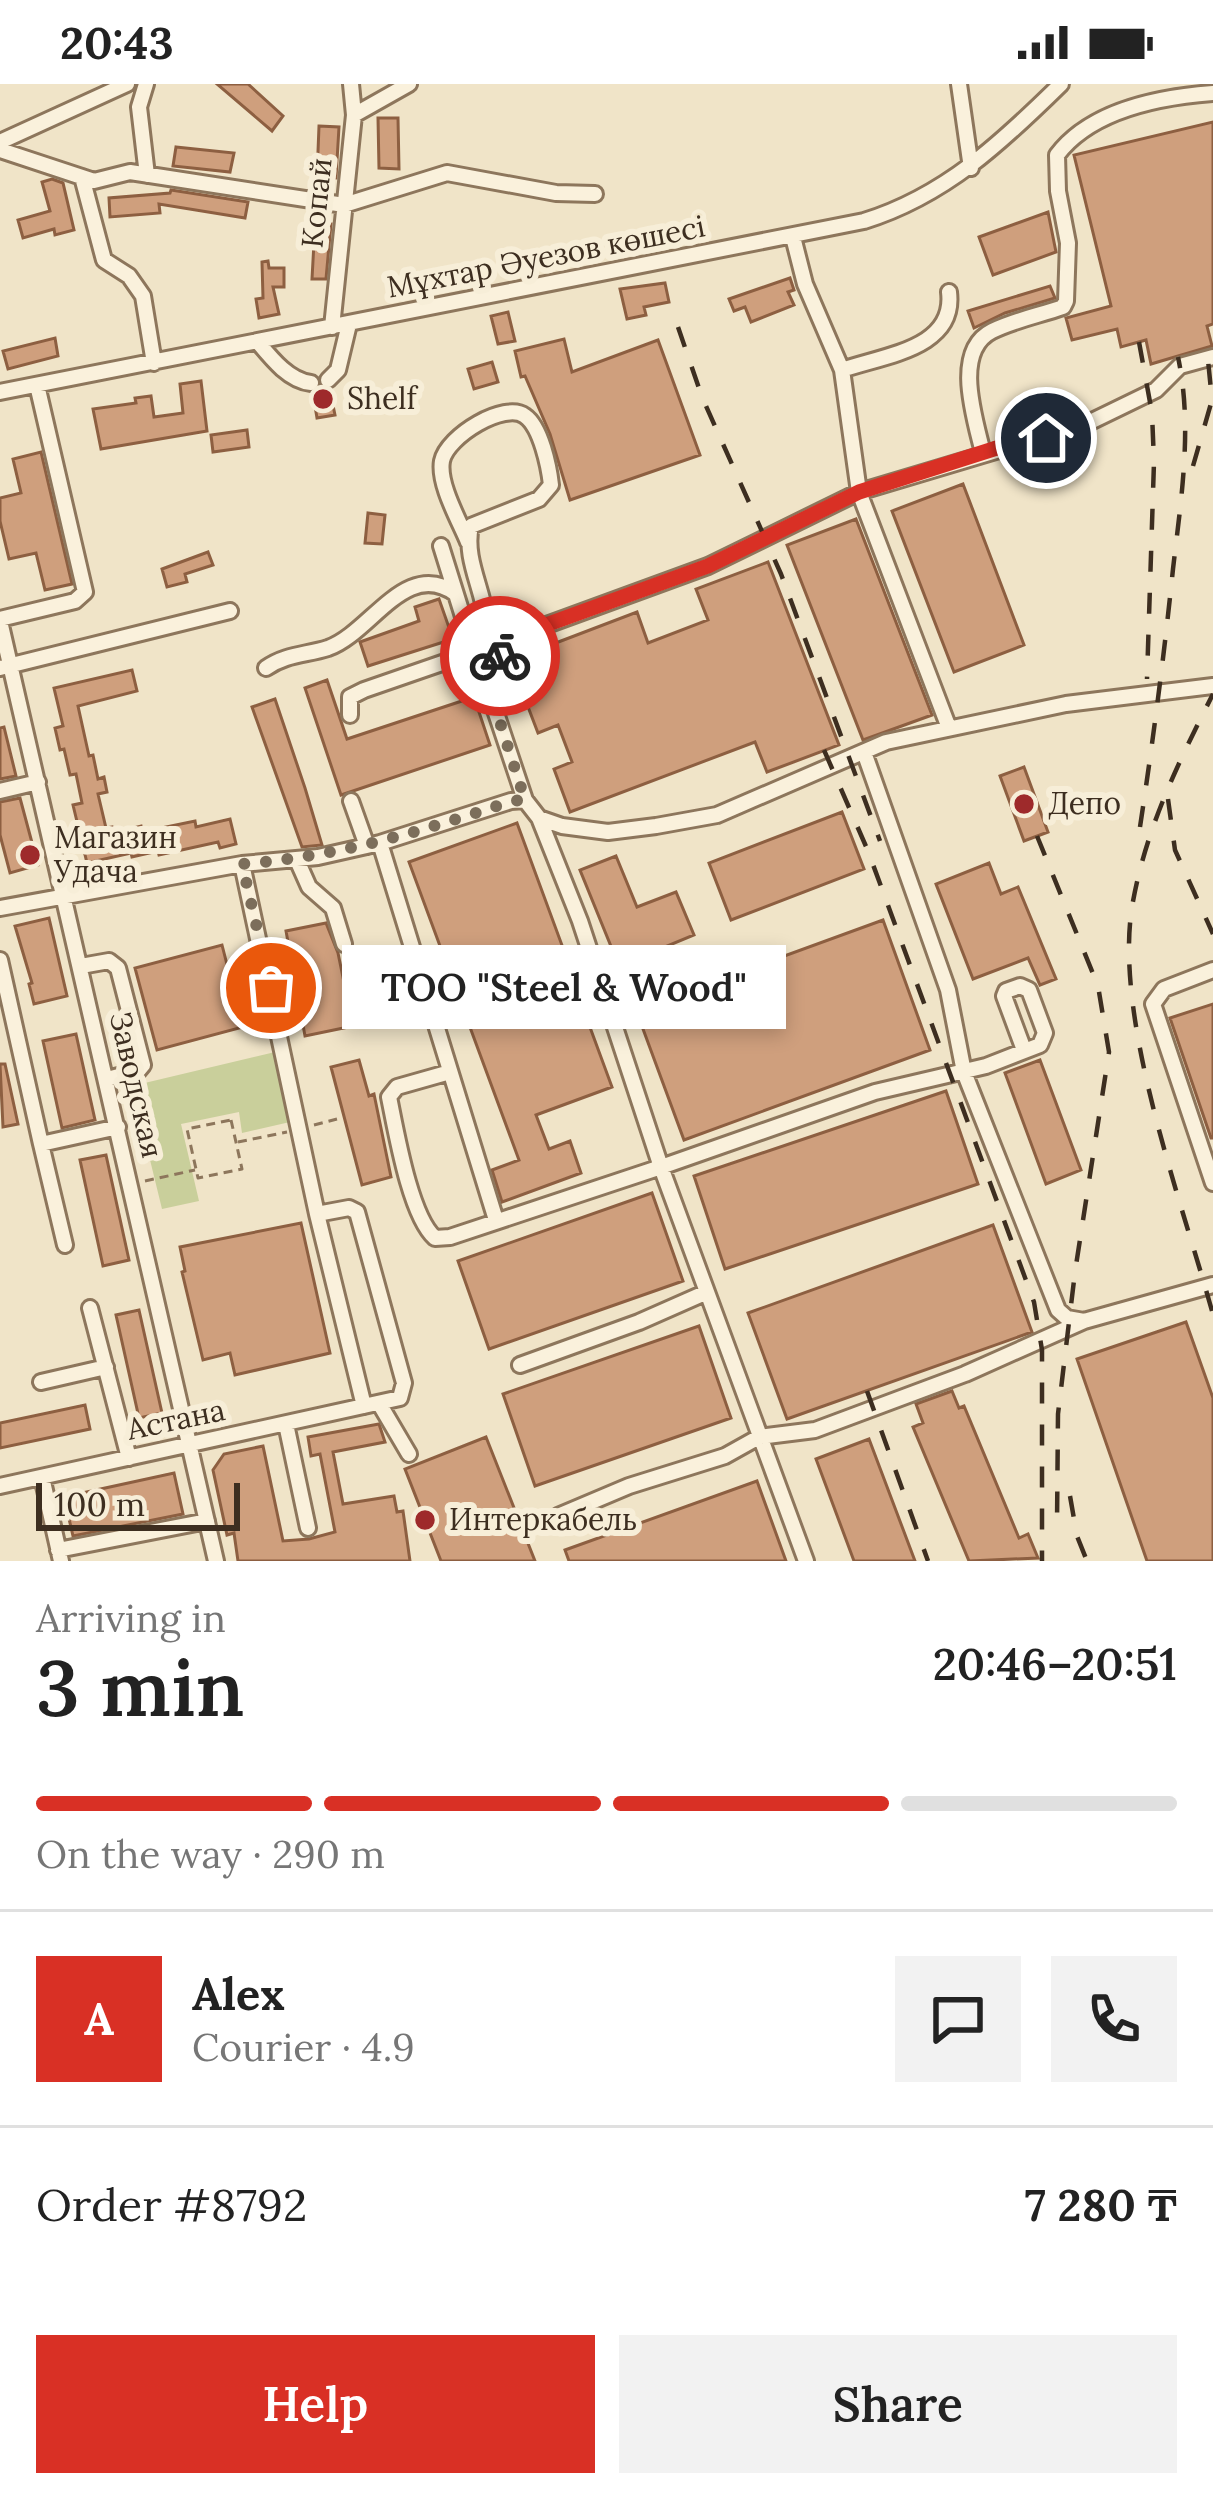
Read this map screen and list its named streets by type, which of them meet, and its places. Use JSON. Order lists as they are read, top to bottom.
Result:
{
  "streets": {
    "street": [
      "Копай",
      "Мұхтар Әуезов көшесі",
      "Заводская",
      "Астана"
    ]
  },
  "crossings": [
    ["Копай", "Мұхтар Әуезов көшесі"],
    ["Заводская", "Астана"]
  ],
  "places": [
    "Shelf",
    "Депо",
    "Магазин Удача",
    "TOO \"Steel & Wood\"",
    "Интеркабель"
  ],
  "scale_bar": "100 m",
  "page": {
    "status": "20:43",
    "bubble": "TOO \"Steel & Wood\"",
    "scale": "100 m",
    "heading": ["3 min", "Arriving in", "20:46–20:51"],
    "panel": [
      "Alex",
      "Courier · 4.9",
      "Order #8792",
      "7 280 ₸"
    ],
    "bar": "On the way · 290 m",
    "round": "A",
    "buttons": ["Help", "Share"]
  }
}
